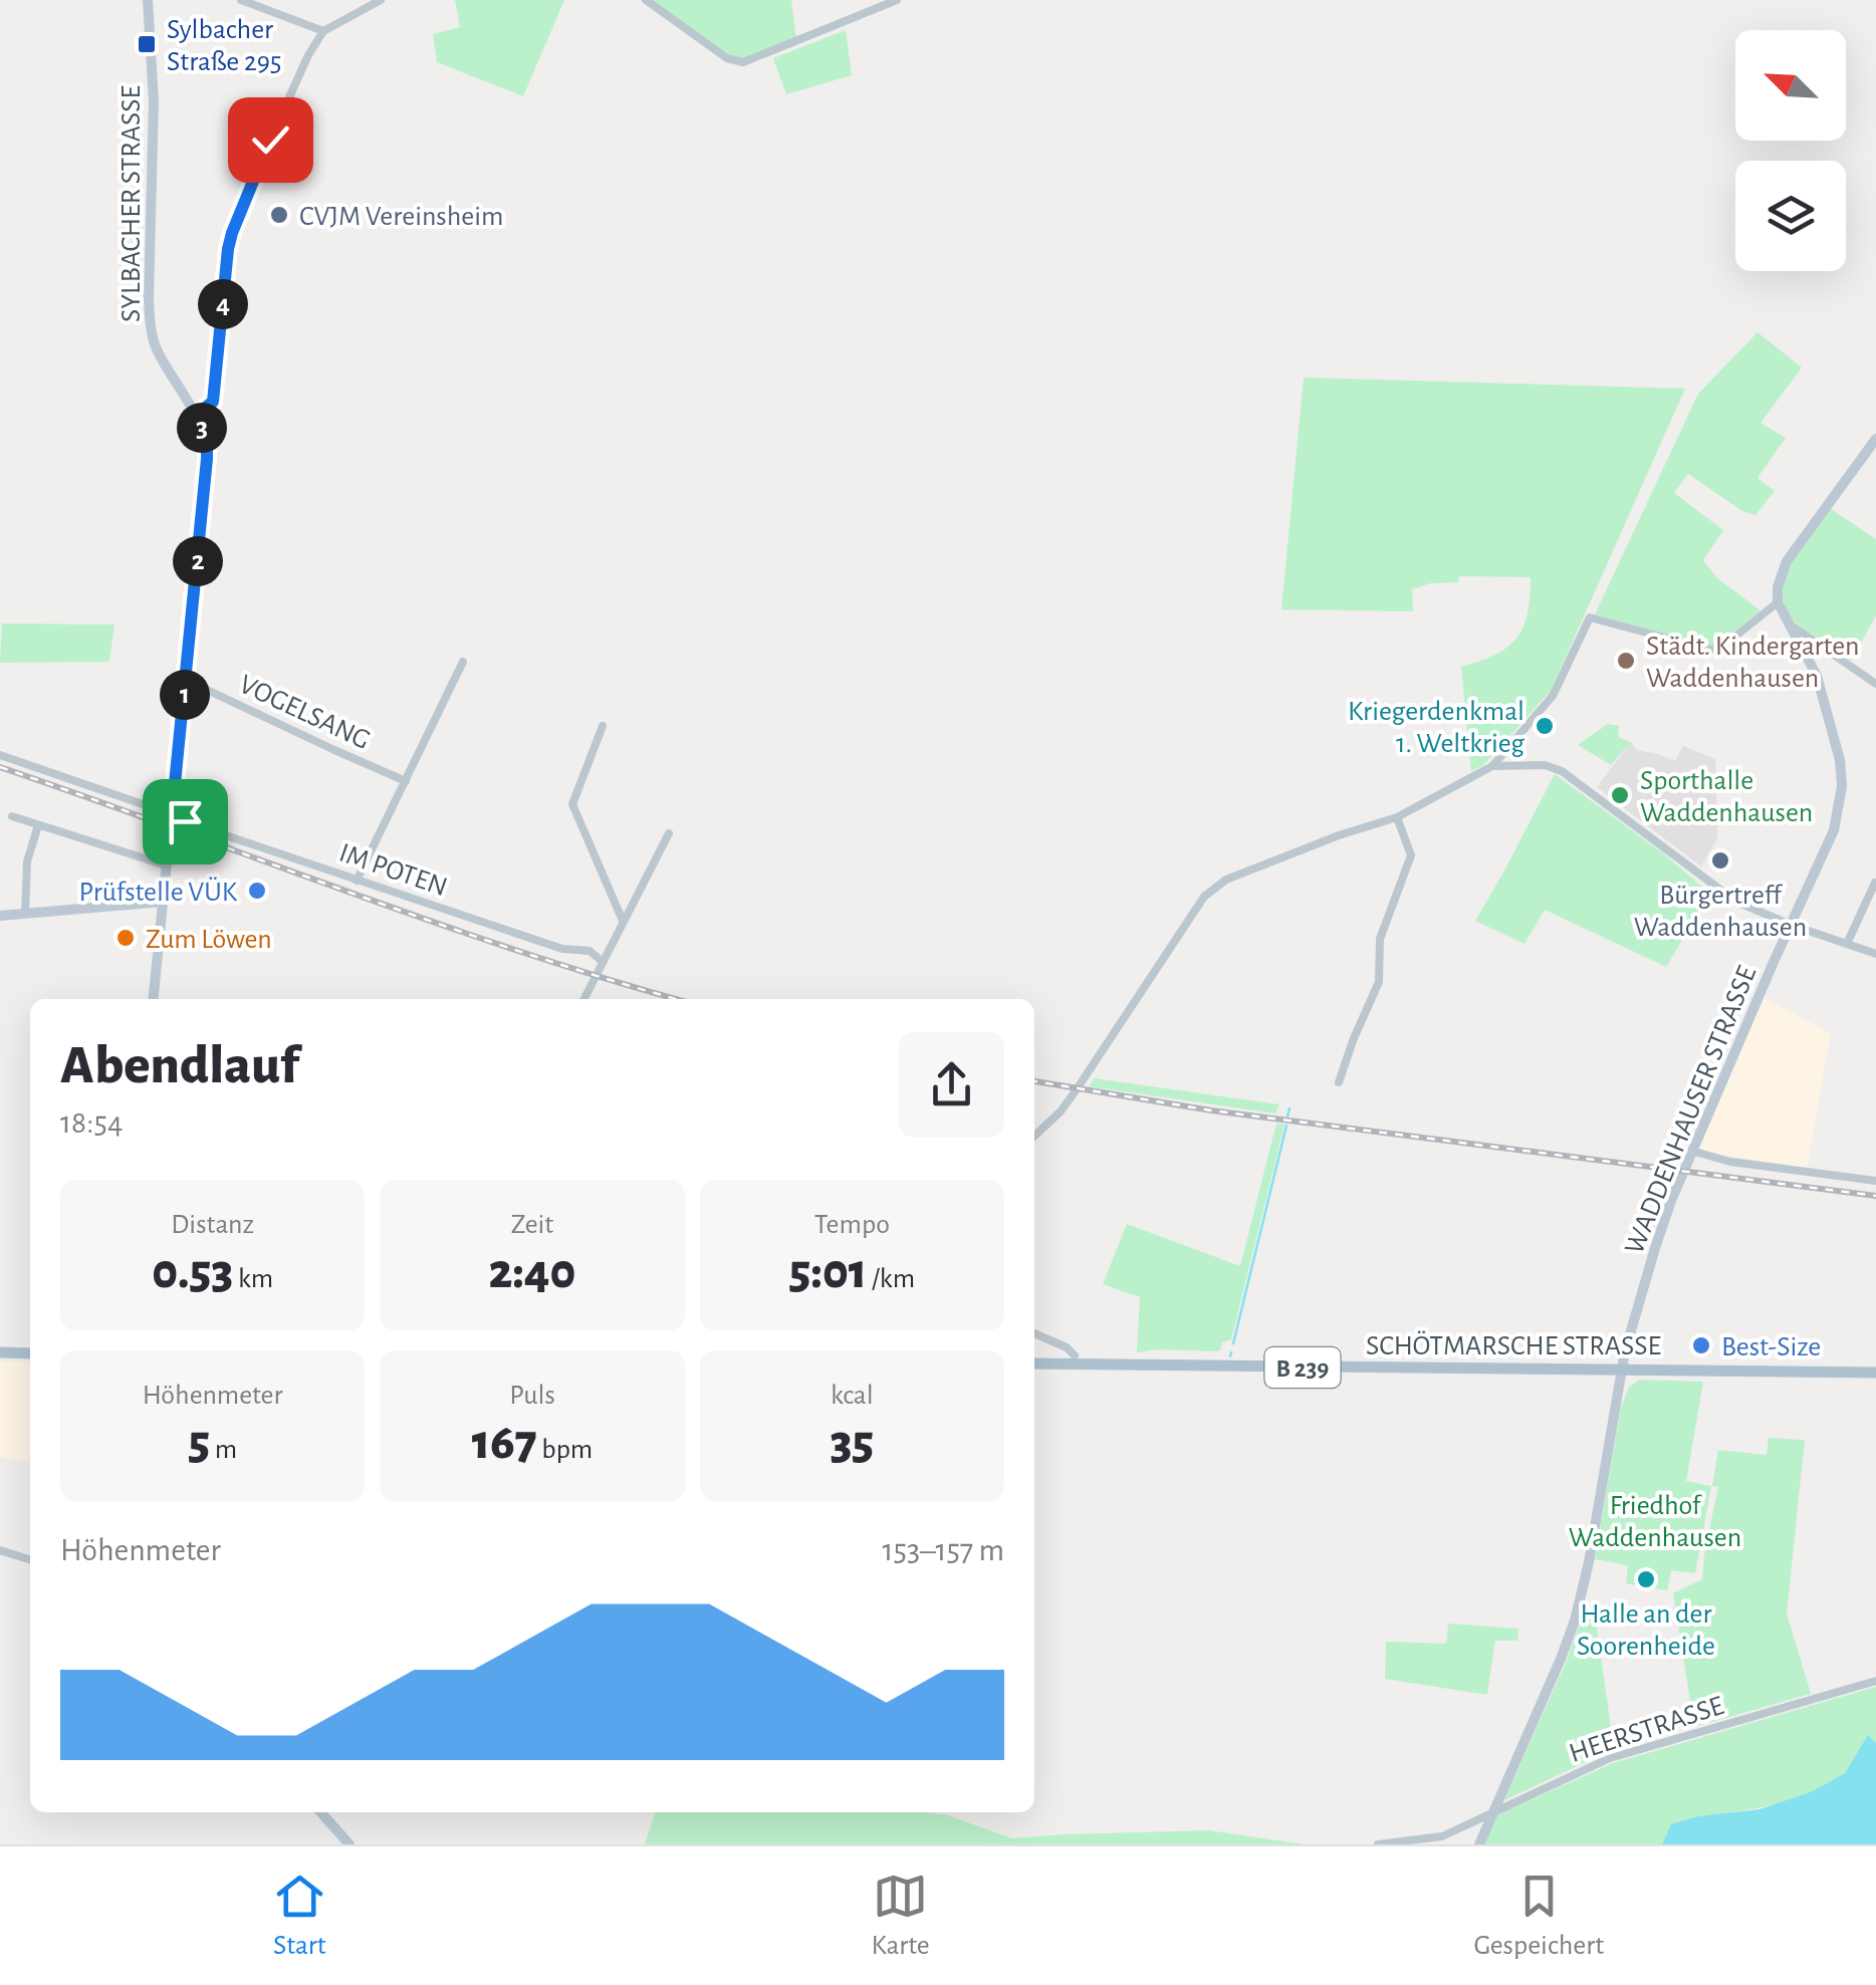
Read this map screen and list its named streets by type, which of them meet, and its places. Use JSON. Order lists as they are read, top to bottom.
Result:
{
  "streets": {
    "main road": [
      "SYLBACHER STRASSE",
      "WADDENHAUSER STRASSE",
      "SCHÖTMARSCHE STRASSE",
      "B 239"
    ],
    "street": ["VOGELSANG", "IM POTEN", "HEERSTRASSE"]
  },
  "crossings": [
    ["SYLBACHER STRASSE", "VOGELSANG"],
    ["SYLBACHER STRASSE", "IM POTEN"],
    ["WADDENHAUSER STRASSE", "SCHÖTMARSCHE STRASSE"],
    ["WADDENHAUSER STRASSE", "HEERSTRASSE"]
  ],
  "parks": ["Friedhof Waddenhausen"],
  "places": {
    "transit": ["Sylbacher Straße 295"],
    "other": [
      "CVJM Vereinsheim",
      "Städt. Kindergarten Waddenhausen",
      "Kriegerdenkmal 1. Weltkrieg",
      "Sporthalle Waddenhausen",
      "Bürgertreff Waddenhausen",
      "Prüfstelle VÜK",
      "Zum Löwen",
      "Best-Size",
      "Halle an der Soorenheide"
    ]
  },
  "north": "top left",
  "page": {
    "pins": [
      "4",
      "3",
      "2",
      "1"
    ],
    "heading": ["Abendlauf", "18:54"],
    "stats": [
      ["Distanz", "0.53 km"],
      ["Zeit", "2:40"],
      ["Tempo", "5:01 /km"],
      ["Höhenmeter", "5 m"],
      ["Puls", "167 bpm"],
      ["kcal", "35"]
    ],
    "chart": ["Höhenmeter", "153–157 m"],
    "tabs": ["Start", "Karte", "Gespeichert"]
  }
}
